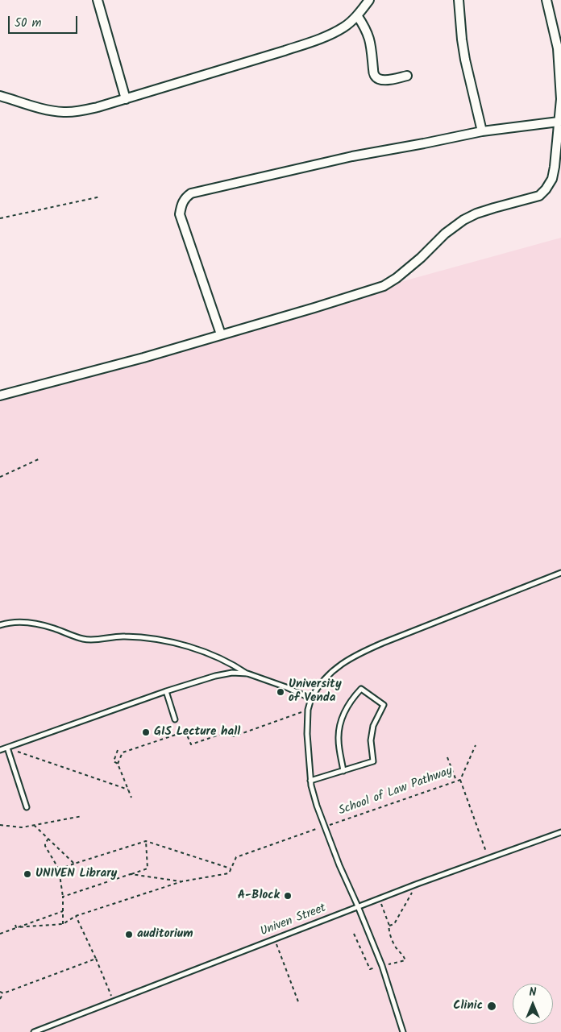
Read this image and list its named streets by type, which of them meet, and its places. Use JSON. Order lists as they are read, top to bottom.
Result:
{
  "streets": {
    "lane": ["Univen Street"],
    "path": ["School of Law Pathway"]
  },
  "places": [
    "University of Venda",
    "GIS Lecture hall",
    "UNIVEN Library",
    "A-Block",
    "auditorium",
    "Clinic"
  ],
  "scale_bar": "50 m",
  "north": "top"
}
